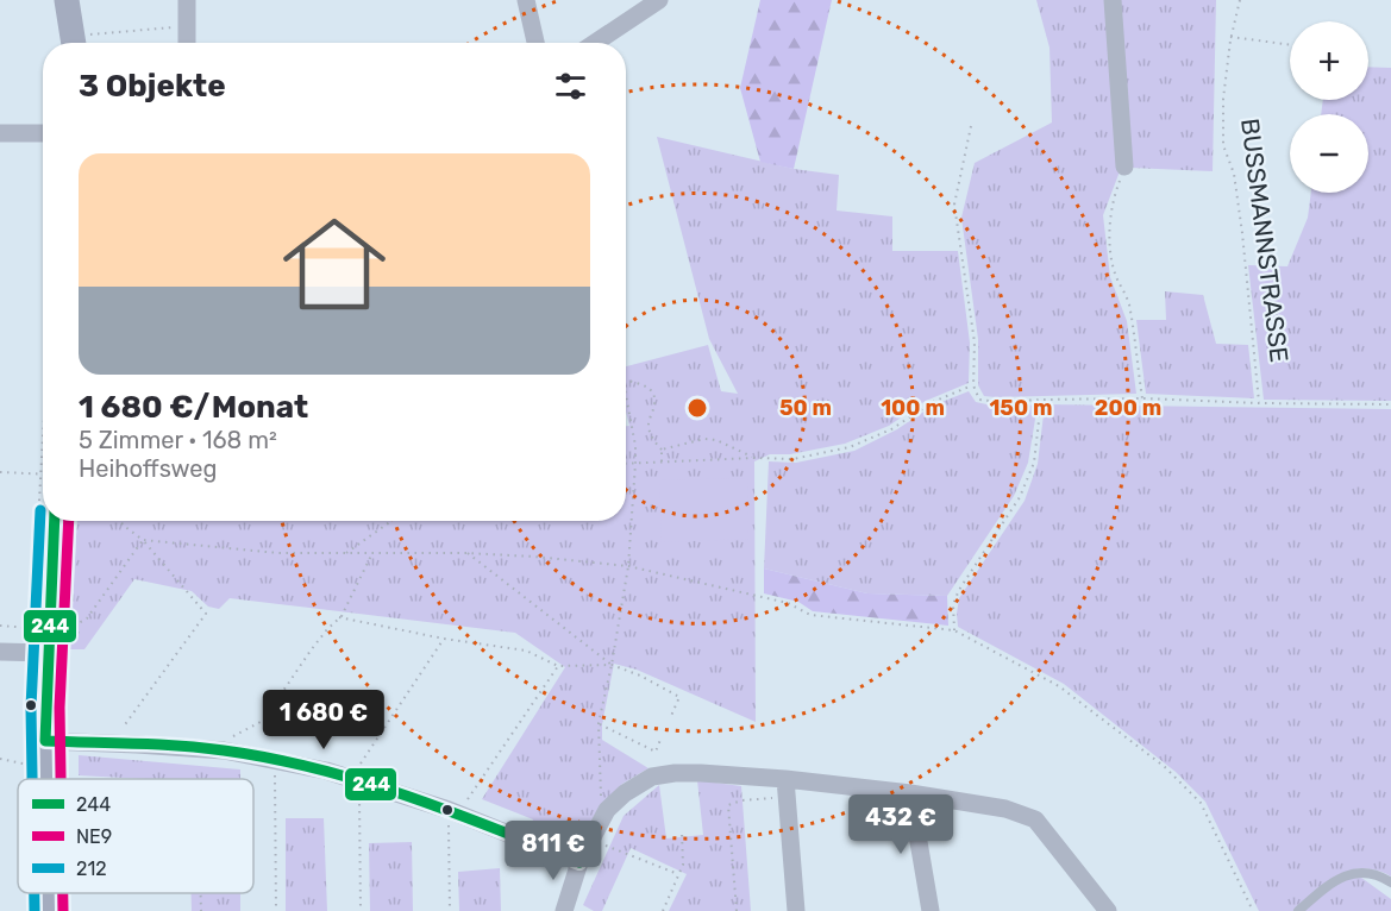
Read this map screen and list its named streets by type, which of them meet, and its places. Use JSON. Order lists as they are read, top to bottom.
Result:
{
  "streets": {
    "path": ["BUSSMANNSTRASSE"]
  },
  "lines": ["transit line 212", "transit line 244", "transit line NE9"],
  "legend": ["244", "NE9", "212"],
  "page": {
    "map_buttons": ["+", "−"],
    "heading": "3 Objekte",
    "list": [
      {
        "name": "1 680 €/Monat",
        "note": "5 Zimmer · 168 m² · Heihoffsweg"
      }
    ],
    "price": ["1 680 €", "432 €", "811 €"]
  },
  "rings": [
    "50 m",
    "100 m",
    "150 m",
    "200 m"
  ]
}
